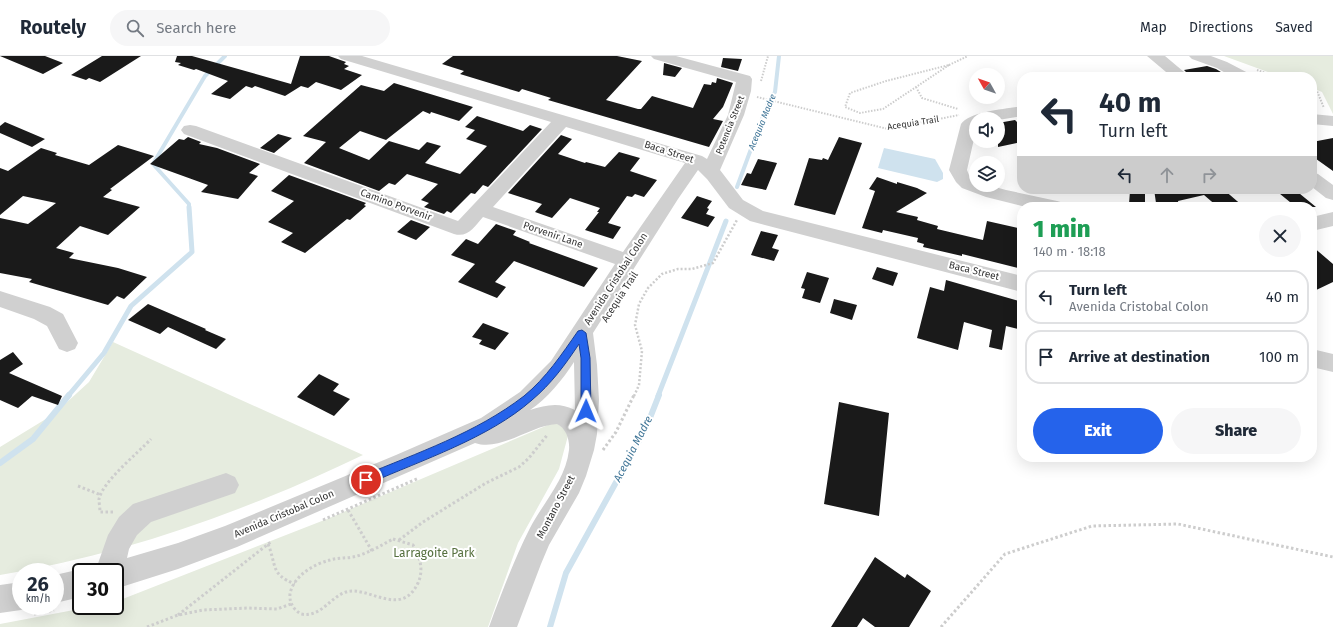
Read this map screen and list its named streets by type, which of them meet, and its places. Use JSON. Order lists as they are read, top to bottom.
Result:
{
  "streets": {
    "street": [
      "Potencia Street",
      "Baca Street",
      "Camino Porvenir",
      "Porvenir Lane",
      "Avenida Cristobal Colon",
      "Montano Street"
    ],
    "path": ["Acequia Trail"]
  },
  "crossings": [
    ["Potencia Street", "Baca Street"],
    ["Potencia Street", "Avenida Cristobal Colon"],
    ["Baca Street", "Camino Porvenir"],
    ["Baca Street", "Avenida Cristobal Colon"],
    ["Camino Porvenir", "Porvenir Lane"],
    ["Porvenir Lane", "Avenida Cristobal Colon"],
    ["Avenida Cristobal Colon", "Montano Street"]
  ],
  "water": ["Acequia Madre"],
  "parks": ["Larragoite Park"],
  "north": "top left",
  "page": {
    "header": "Routely",
    "search": "Search here",
    "nav": ["Map", "Directions", "Saved"],
    "turn": ["40 m", "Turn left"],
    "heading": ["1 min", "140 m · 18:18"],
    "list": [
      {
        "name": "Turn left",
        "note": "Avenida Cristobal Colon",
        "value": "40 m"
      },
      {
        "name": "Arrive at destination",
        "value": "100 m"
      }
    ],
    "buttons": ["Exit", "Share"],
    "speed": "26 km/h",
    "limit": "30"
  }
}
